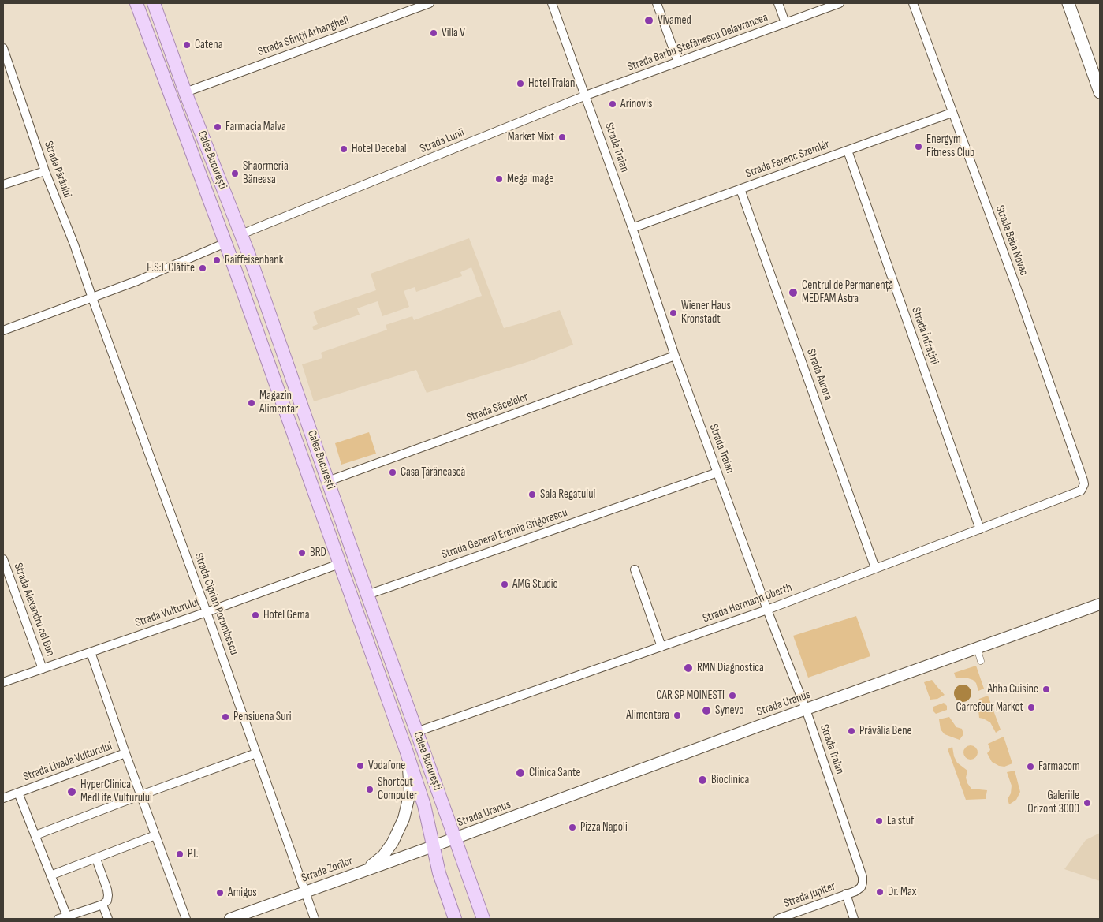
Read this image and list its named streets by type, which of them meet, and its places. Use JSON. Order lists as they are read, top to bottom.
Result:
{
  "streets": {
    "main road": ["Calea București"],
    "street": [
      "Strada Sfinții Arhangheli",
      "Strada Barbu Ștefănescu Delavrancea",
      "Strada Lunii",
      "Strada Traian",
      "Strada Ferenc Szemlér",
      "Strada Pârâului",
      "Strada Baba Novac",
      "Strada Înfrățirii",
      "Strada Aurora",
      "Strada Săcelelor",
      "Strada General Eremia Grigorescu",
      "Strada Hermann Oberth",
      "Strada Ciprian Porumbescu",
      "Strada Alexandru cel Bun",
      "Strada Vulturului",
      "Strada Uranus",
      "Strada Livada Vulturului",
      "Strada Zorilor",
      "Strada Jupiter"
    ]
  },
  "crossings": [
    ["Strada Sfinții Arhangheli", "Calea București"],
    ["Strada Barbu Ștefănescu Delavrancea", "Strada Lunii"],
    ["Strada Barbu Ștefănescu Delavrancea", "Strada Traian"],
    ["Strada Lunii", "Strada Traian"],
    ["Strada Lunii", "Calea București"],
    ["Strada Traian", "Strada Ferenc Szemlér"],
    ["Strada Traian", "Strada Săcelelor"],
    ["Strada Traian", "Strada General Eremia Grigorescu"],
    ["Strada Traian", "Strada Hermann Oberth"],
    ["Strada Traian", "Strada Uranus"],
    ["Strada Traian", "Strada Jupiter"],
    ["Strada Ferenc Szemlér", "Strada Baba Novac"],
    ["Strada Ferenc Szemlér", "Strada Înfrățirii"],
    ["Strada Ferenc Szemlér", "Strada Aurora"],
    ["Calea București", "Strada Săcelelor"],
    ["Calea București", "Strada General Eremia Grigorescu"],
    ["Calea București", "Strada Hermann Oberth"],
    ["Calea București", "Strada Vulturului"],
    ["Calea București", "Strada Uranus"],
    ["Calea București", "Strada Zorilor"],
    ["Strada Pârâului", "Strada Ciprian Porumbescu"],
    ["Strada Baba Novac", "Strada Hermann Oberth"],
    ["Strada Înfrățirii", "Strada Hermann Oberth"],
    ["Strada Aurora", "Strada Hermann Oberth"],
    ["Strada Ciprian Porumbescu", "Strada Vulturului"],
    ["Strada Ciprian Porumbescu", "Strada Zorilor"],
    ["Strada Alexandru cel Bun", "Strada Vulturului"],
    ["Strada Vulturului", "Strada Livada Vulturului"],
    ["Strada Uranus", "Strada Zorilor"]
  ],
  "places": [
    "Vivamed",
    "Villa V",
    "Catena",
    "Hotel Traian",
    "Arinovis",
    "Farmacia Malva",
    "Market Mixt",
    "Energym Fitness Club",
    "Hotel Decebal",
    "Shaormeria Băneasa",
    "Mega Image",
    "Raiffeisenbank",
    "E.S.T. Clătite",
    "Centrul de Permanență MEDFAM Astra",
    "Wiener Haus Kronstadt",
    "Magazin Alimentar",
    "Casa Țărănească",
    "Sala Regatului",
    "BRD",
    "AMG Studio",
    "Hotel Gema",
    "RMN Diagnostica",
    "Ahha Cuisine",
    "CAR SP MOINESTI",
    "Carrefour Market",
    "Synevo",
    "Alimentara",
    "Pensiuena Suri",
    "Prăvălia Bene",
    "Vodafone",
    "Farmacom",
    "Clinica Sante",
    "Bioclinica",
    "Shortcut Computer",
    "HyperClinica MedLife Vulturului",
    "Galeriile Orizont 3000",
    "La stuf",
    "Pizza Napoli",
    "P.T.",
    "Dr. Max",
    "Amigos"
  ]
}
